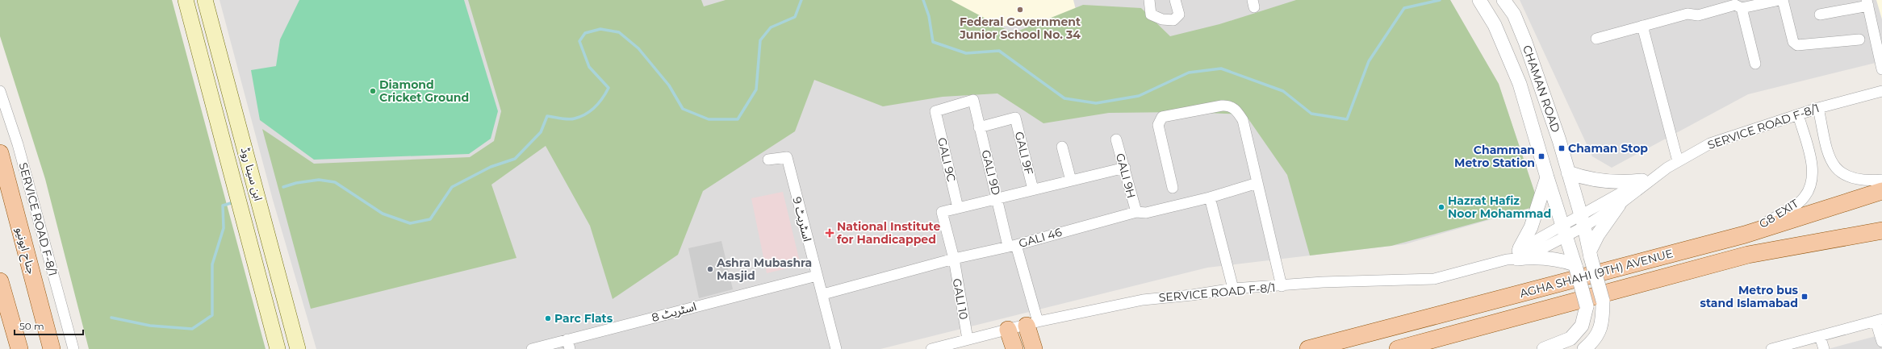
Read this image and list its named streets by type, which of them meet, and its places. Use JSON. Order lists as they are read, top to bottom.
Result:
{
  "streets": {
    "main road": ["ابن سینا روڈ", "جناح ایونیو", "AGHA SHAHI (9TH) AVENUE"],
    "street": [
      "CHAMAN ROAD",
      "SERVICE ROAD F-8/1",
      "GALI 9F",
      "GALI 9C",
      "GALI 9D",
      "GALI 9H",
      "G8 EXIT",
      "اسٹریٹ 9",
      "GALI 46",
      "GALI 10",
      "اسٹریٹ 8"
    ]
  },
  "crossings": [
    ["CHAMAN ROAD", "SERVICE ROAD F-8/1"],
    ["SERVICE ROAD F-8/1", "GALI 9D"],
    ["SERVICE ROAD F-8/1", "G8 EXIT"],
    ["SERVICE ROAD F-8/1", "GALI 10"],
    ["GALI 9F", "GALI 9D"],
    ["GALI 9C", "GALI 9D"],
    ["GALI 9C", "GALI 10"],
    ["GALI 9D", "GALI 46"],
    ["GALI 9H", "GALI 46"],
    ["G8 EXIT", "AGHA SHAHI (9TH) AVENUE"],
    ["اسٹریٹ 9", "GALI 46"],
    ["اسٹریٹ 9", "اسٹریٹ 8"],
    ["GALI 46", "GALI 10"]
  ],
  "places": {
    "other": [
      "Federal Government Junior School No. 34",
      "Diamond Cricket Ground",
      "Hazrat Hafiz Noor Mohammad",
      "Ashra Mubashra Masjid",
      "Parc Flats"
    ],
    "transit": ["Chaman Stop", "Chamman Metro Station", "Metro bus stand Islamabad"],
    "health": ["National Institute for Handicapped"]
  },
  "scale_bar": "50 m"
}
